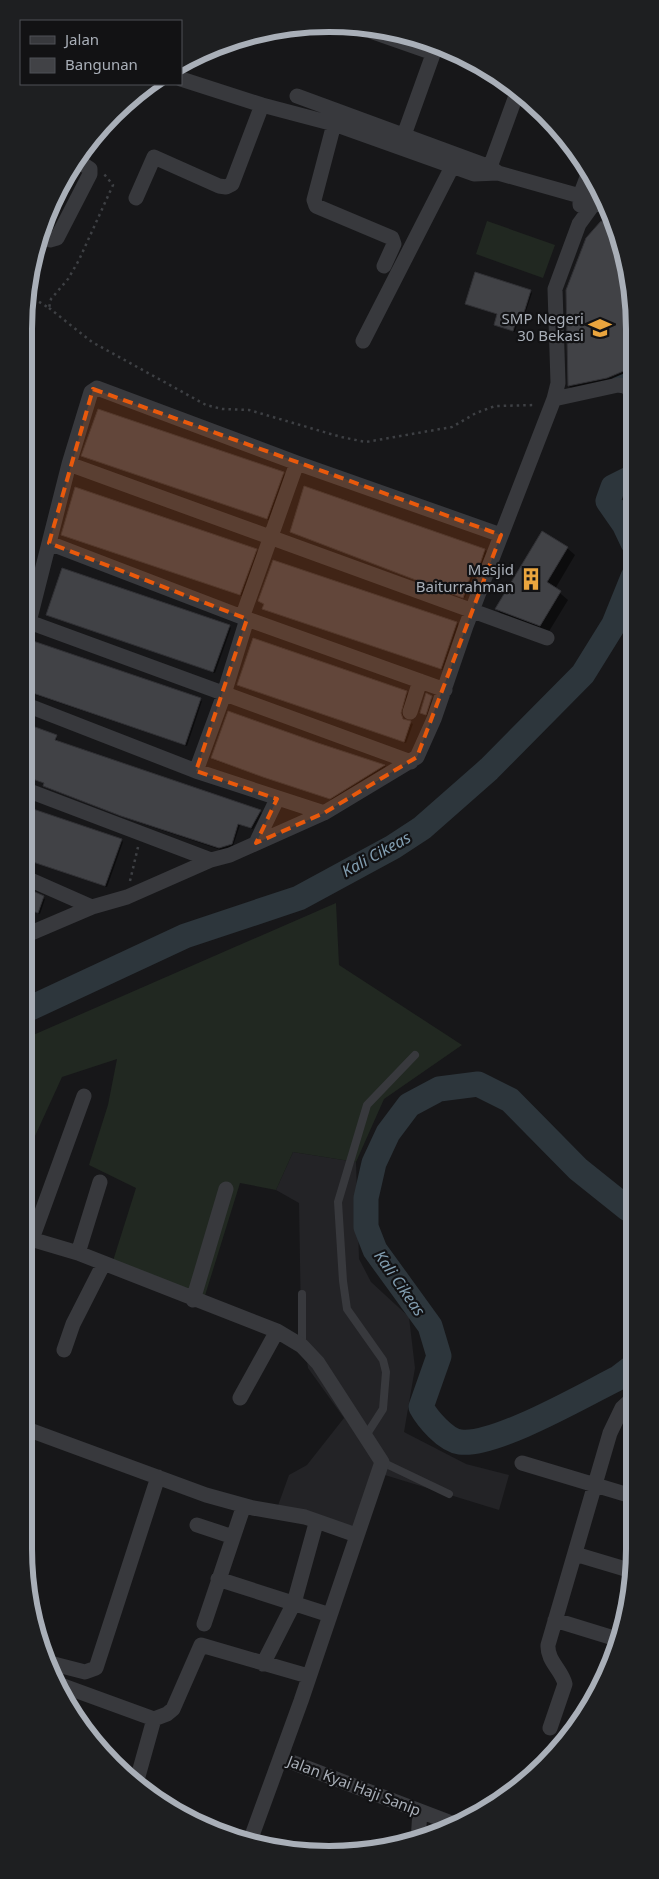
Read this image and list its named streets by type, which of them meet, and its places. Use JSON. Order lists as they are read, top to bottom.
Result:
{
  "streets": {
    "street": ["Jalan Kyai Haji Sanip"]
  },
  "water": ["Kali Cikeas"],
  "places": {
    "school or university": ["SMP Negeri 30 Bekasi"],
    "building": ["Masjid Baiturrahman"]
  },
  "legend": ["Jalan", "Bangunan"]
}
